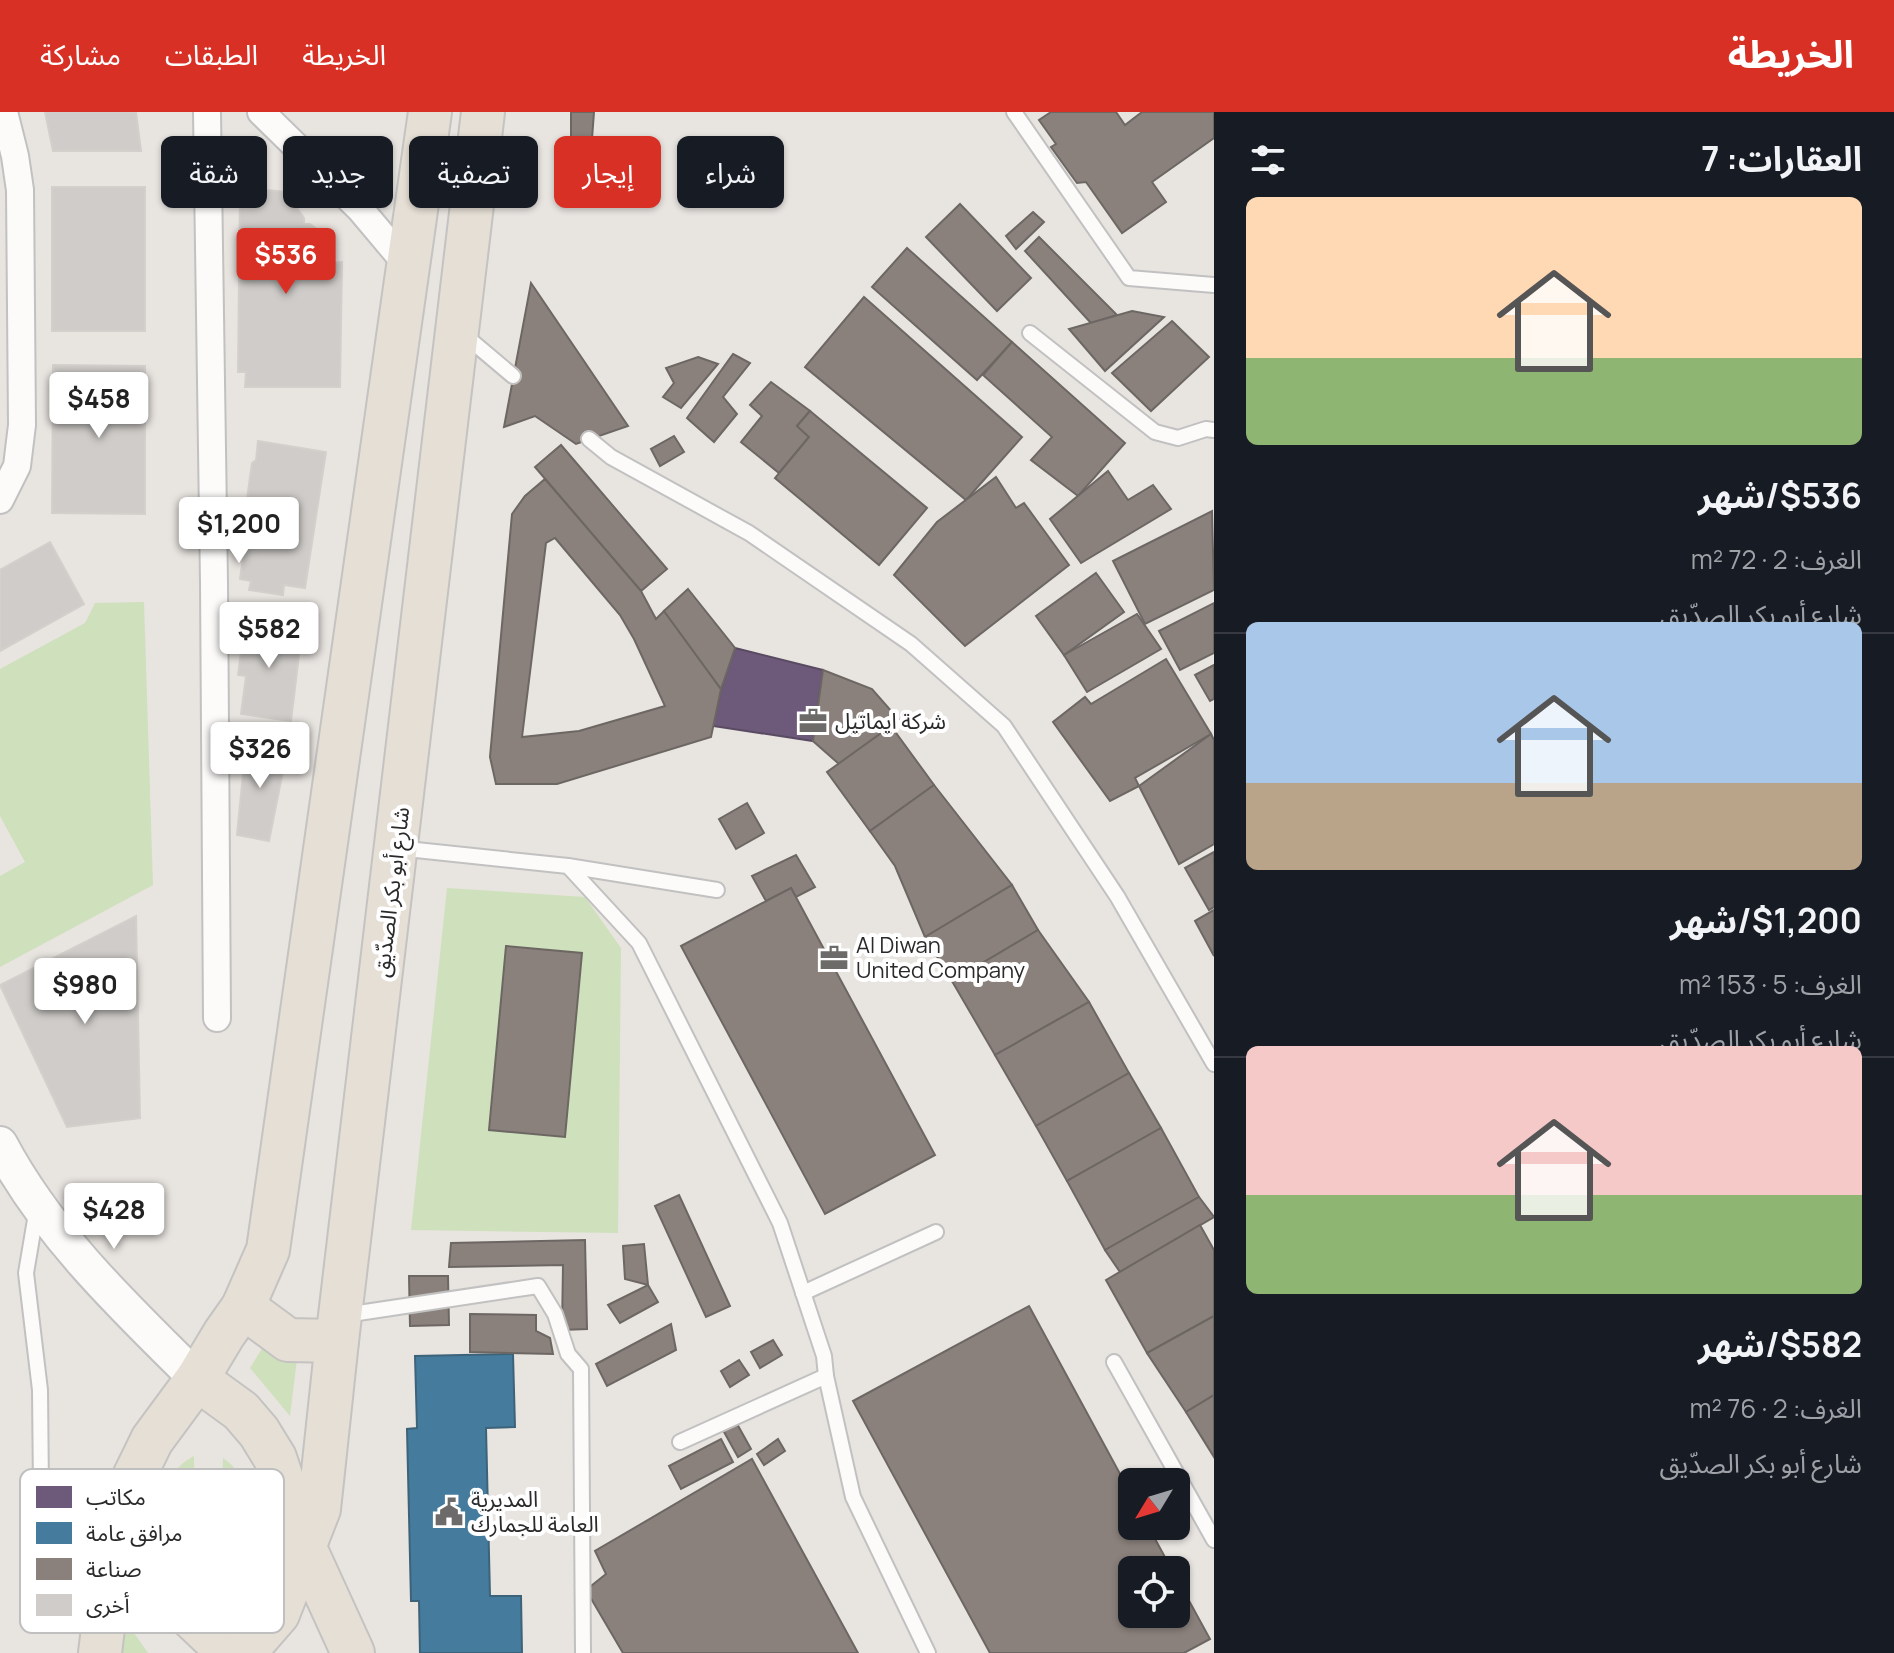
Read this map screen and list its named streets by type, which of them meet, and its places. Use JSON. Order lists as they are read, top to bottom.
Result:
{
  "streets": {
    "main road": ["شارع أبو بكر الصدّيق"]
  },
  "places": {
    "office": ["شركة ايماتيل", "Al Diwan United Company"],
    "public building": ["المديرية العامة للجمارك"]
  },
  "legend": [
    "مكاتب",
    "مرافق عامة",
    "صناعة",
    "أخرى"
  ],
  "north": "bottom left",
  "page": {
    "header": "الخريطة",
    "nav": ["الخريطة", "الطبقات", "مشاركة"],
    "heading": "العقارات: 7",
    "chip": [
      "شراء",
      "إيجار",
      "تصفية",
      "جديد",
      "شقة"
    ],
    "list": [
      {
        "name": "$536/شهر",
        "note": "الغرف: 2 · 72 m² · شارع أبو بكر الصدّيق"
      },
      {
        "name": "$1,200/شهر",
        "note": "الغرف: 5 · 153 m² · شارع أبو بكر الصدّيق"
      },
      {
        "name": "$582/شهر",
        "note": "الغرف: 2 · 76 m² · شارع أبو بكر الصدّيق"
      }
    ],
    "price": [
      "$536",
      "$458",
      "$1,200",
      "$582",
      "$326",
      "$980",
      "$428"
    ]
  }
}
